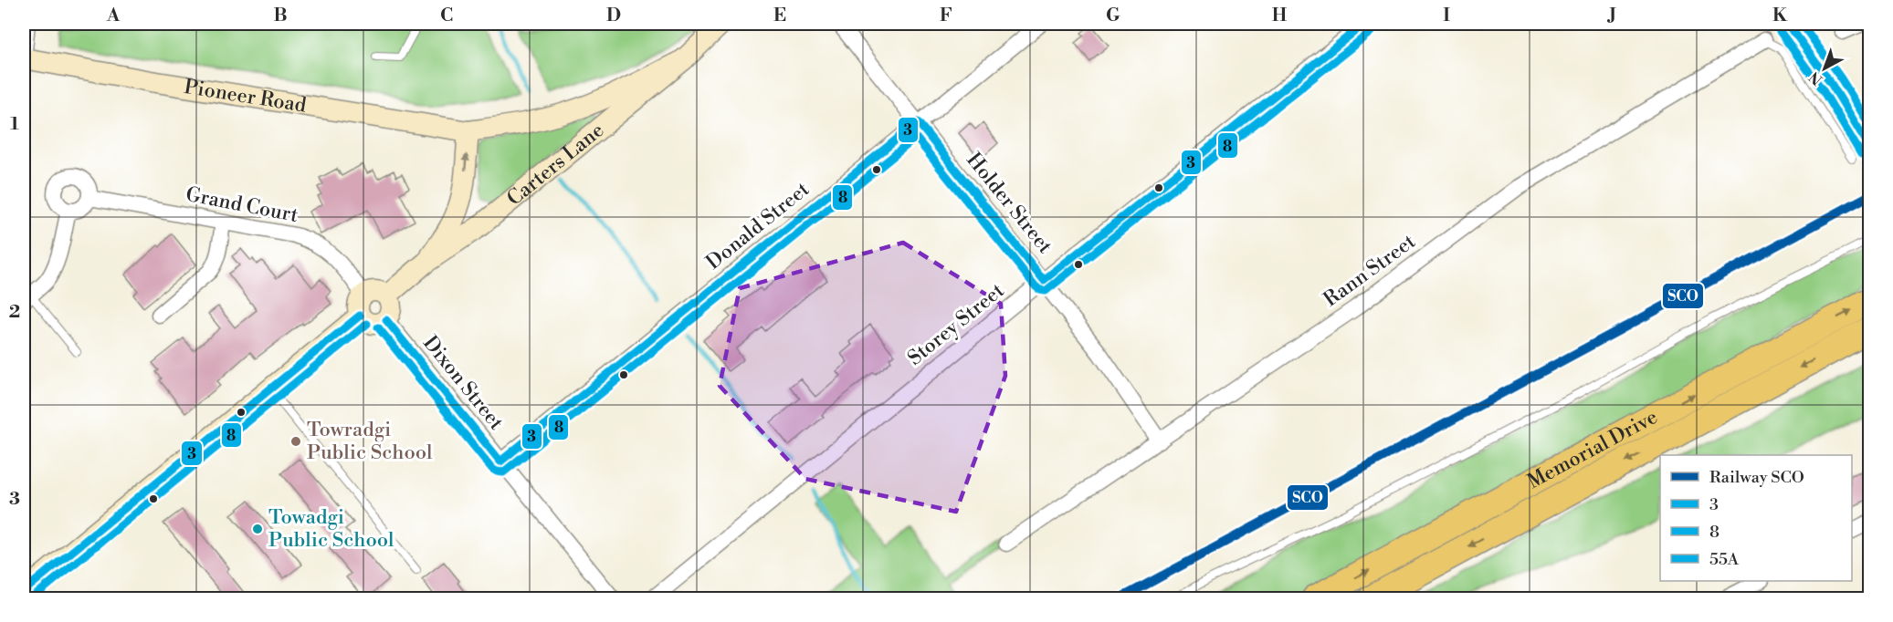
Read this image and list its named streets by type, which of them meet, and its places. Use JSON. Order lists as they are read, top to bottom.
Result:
{
  "streets": {
    "highway": ["Memorial Drive"],
    "main road": ["Pioneer Road", "Carters Lane"],
    "street": [
      "Holder Street",
      "Grand Court",
      "Donald Street",
      "Rann Street",
      "Storey Street",
      "Dixon Street"
    ]
  },
  "crossings": [
    ["Pioneer Road", "Carters Lane"],
    ["Carters Lane", "Grand Court"],
    ["Carters Lane", "Dixon Street"],
    ["Holder Street", "Donald Street"],
    ["Holder Street", "Rann Street"],
    ["Holder Street", "Storey Street"],
    ["Grand Court", "Dixon Street"],
    ["Donald Street", "Dixon Street"]
  ],
  "places": ["Towradgi Public School", "Towadgi Public School"],
  "lines": [
    "transit line 3",
    "transit line 55A",
    "transit line 8",
    "rail line SCO"
  ],
  "legend": [
    "Railway SCO",
    "3",
    "8",
    "55A"
  ],
  "north": "bottom left",
  "grid": {
    "columns": [
      "A",
      "B",
      "C",
      "D",
      "E",
      "F",
      "G",
      "H",
      "I",
      "J",
      "K"
    ],
    "rows": ["1", "2", "3"]
  }
}
